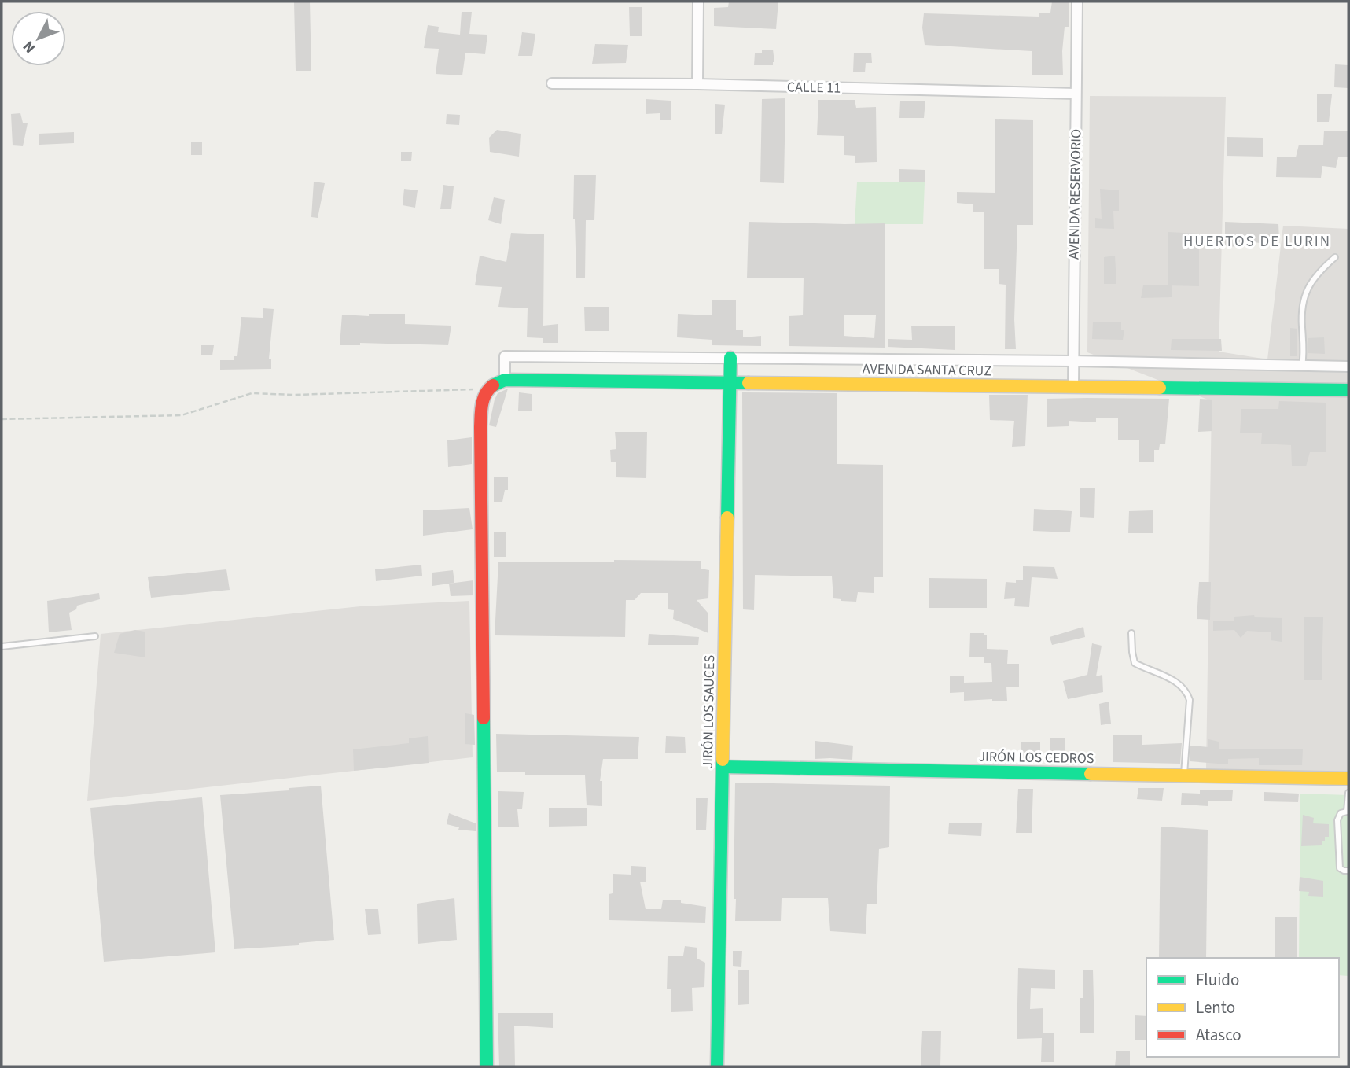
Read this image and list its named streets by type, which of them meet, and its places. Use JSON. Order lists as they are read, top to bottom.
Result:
{
  "streets": {
    "street": [
      "CALLE 11",
      "AVENIDA RESERVORIO",
      "AVENIDA SANTA CRUZ",
      "JIRÓN LOS SAUCES",
      "JIRÓN LOS CEDROS"
    ]
  },
  "crossings": [
    ["CALLE 11", "AVENIDA RESERVORIO"],
    ["AVENIDA RESERVORIO", "AVENIDA SANTA CRUZ"],
    ["AVENIDA SANTA CRUZ", "JIRÓN LOS SAUCES"],
    ["JIRÓN LOS SAUCES", "JIRÓN LOS CEDROS"]
  ],
  "districts": ["HUERTOS DE LURIN"],
  "legend": ["Fluido", "Lento", "Atasco"],
  "north": "bottom left"
}
